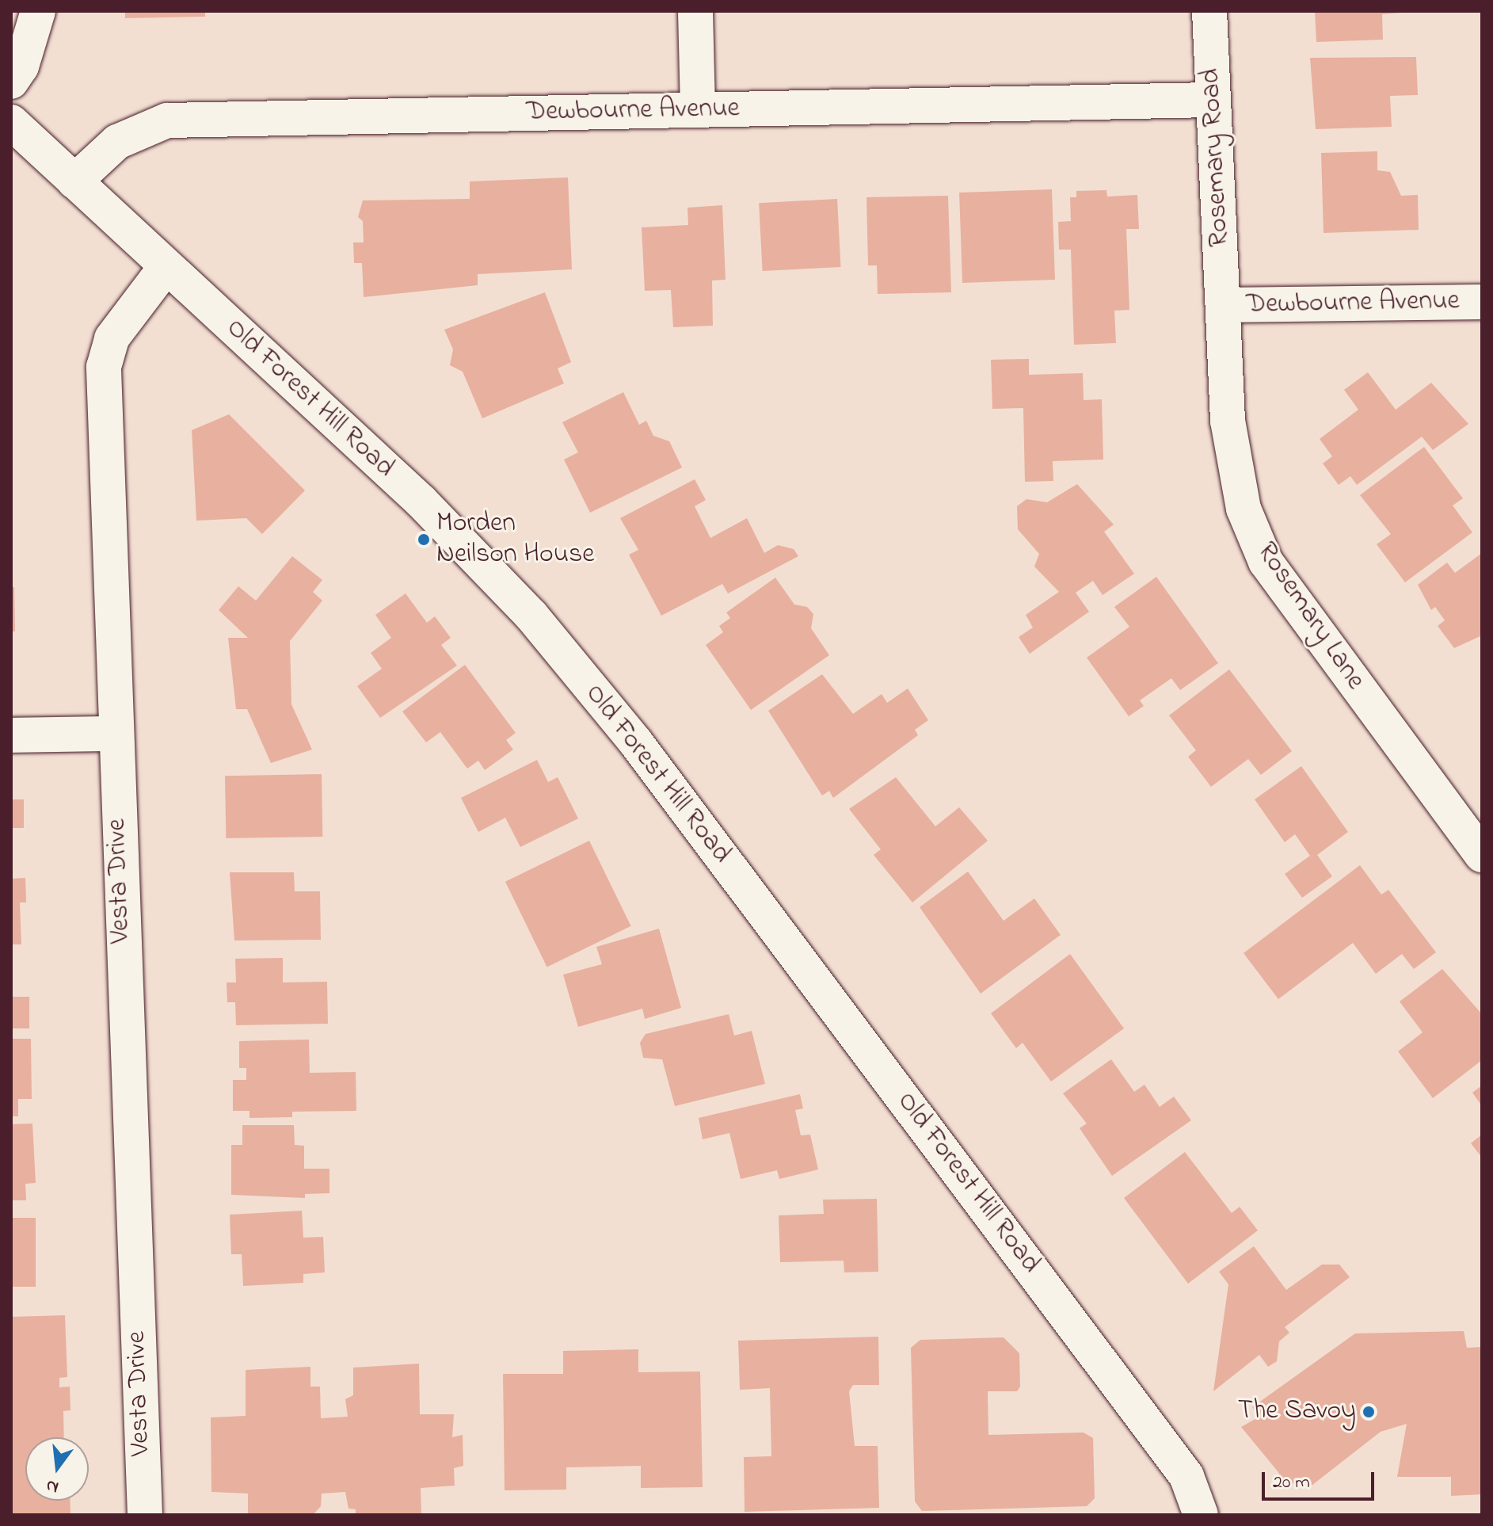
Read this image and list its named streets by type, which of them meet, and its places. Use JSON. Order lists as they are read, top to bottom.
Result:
{
  "streets": {
    "street": [
      "Dewbourne Avenue",
      "Rosemary Road",
      "Old Forest Hill Road",
      "Rosemary Lane",
      "Vesta Drive"
    ]
  },
  "crossings": [
    ["Dewbourne Avenue", "Rosemary Road"],
    ["Dewbourne Avenue", "Old Forest Hill Road"],
    ["Dewbourne Avenue", "Rosemary Lane"],
    ["Rosemary Road", "Rosemary Lane"],
    ["Old Forest Hill Road", "Vesta Drive"]
  ],
  "places": ["Morden Neilson House", "The Savoy"],
  "scale_bar": "20 m",
  "north": "bottom"
}
